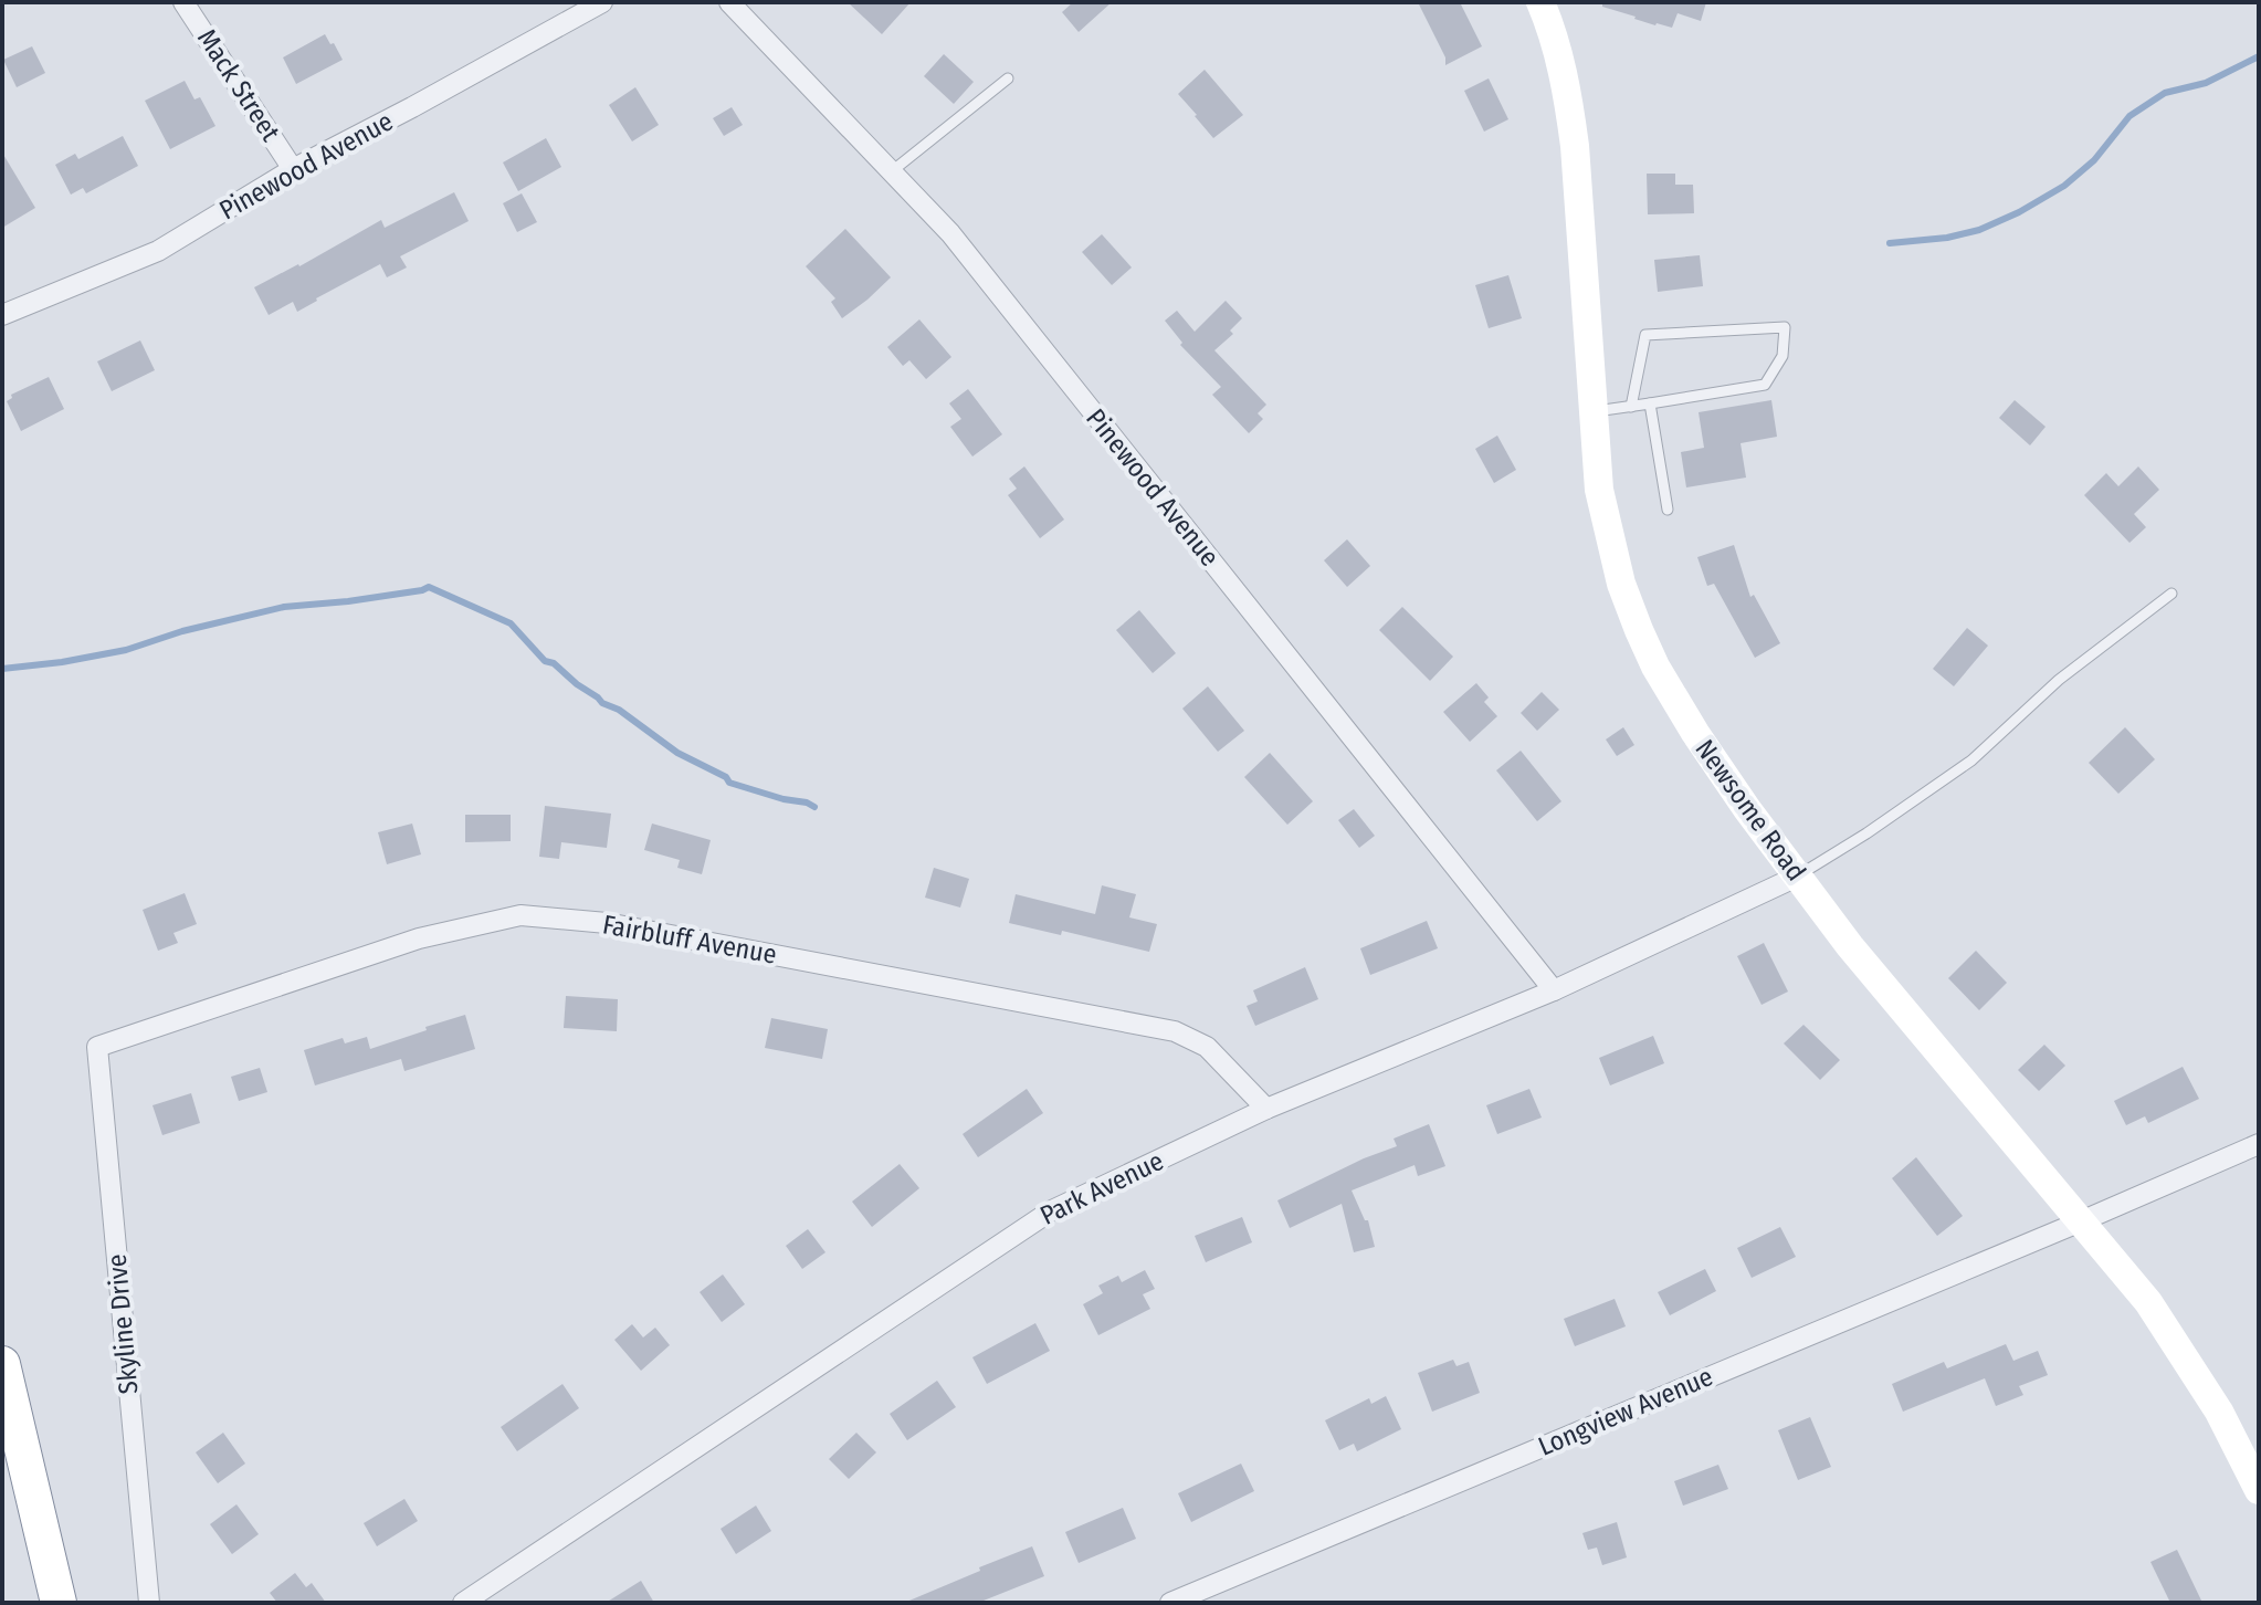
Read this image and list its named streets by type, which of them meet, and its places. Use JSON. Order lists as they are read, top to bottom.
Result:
{
  "streets": {
    "street": [
      "Mack Street",
      "Pinewood Avenue",
      "Newsome Road",
      "Fairbluff Avenue",
      "Park Avenue",
      "Skyline Drive",
      "Longview Avenue"
    ]
  },
  "crossings": [
    ["Mack Street", "Pinewood Avenue"],
    ["Pinewood Avenue", "Park Avenue"],
    ["Newsome Road", "Park Avenue"],
    ["Newsome Road", "Longview Avenue"],
    ["Fairbluff Avenue", "Park Avenue"],
    ["Fairbluff Avenue", "Skyline Drive"]
  ]
}
